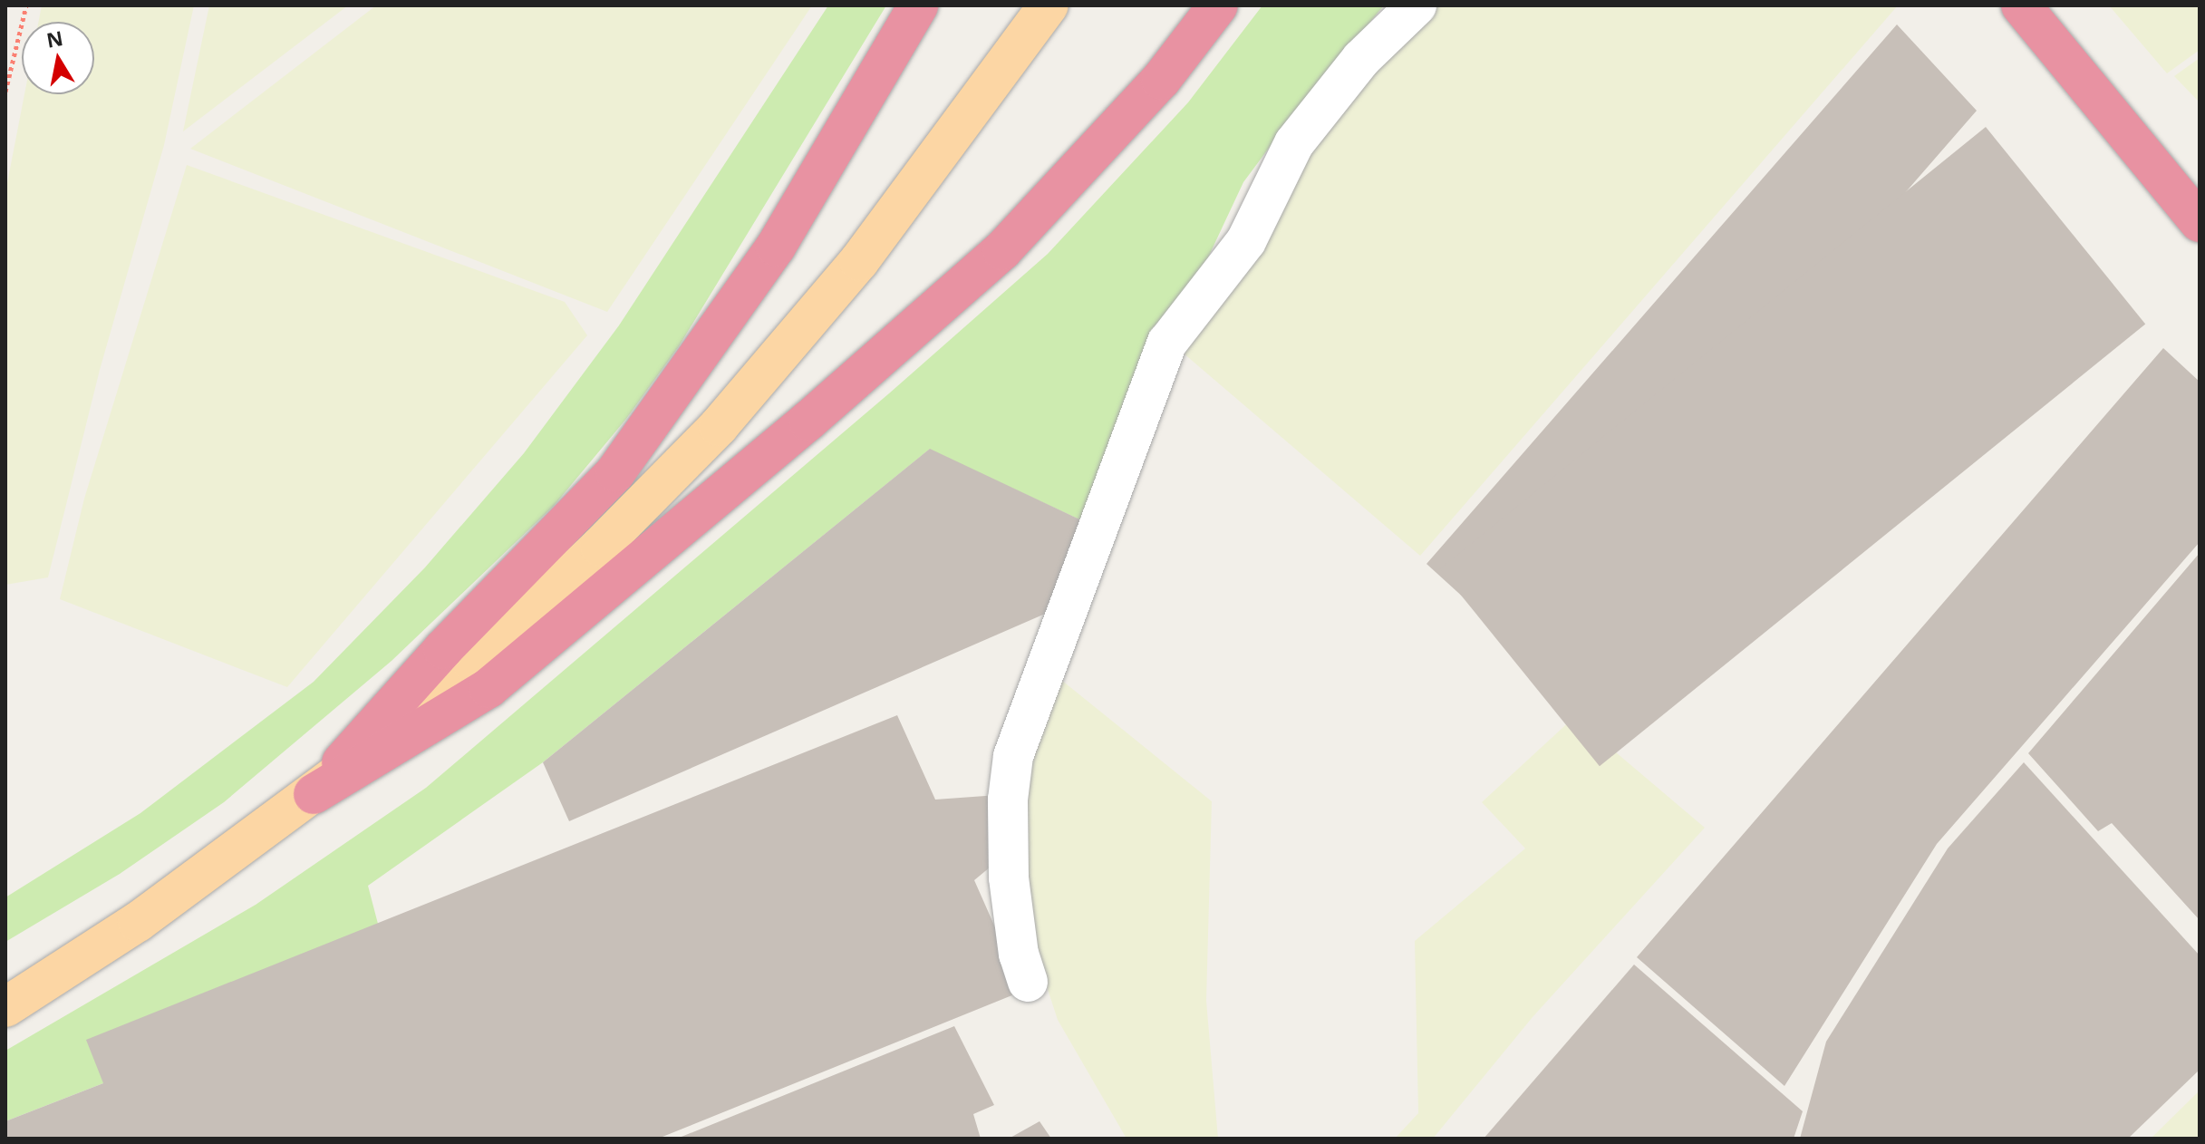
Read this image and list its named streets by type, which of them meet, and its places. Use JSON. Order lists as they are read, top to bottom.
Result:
{
  "north": "top"
}
